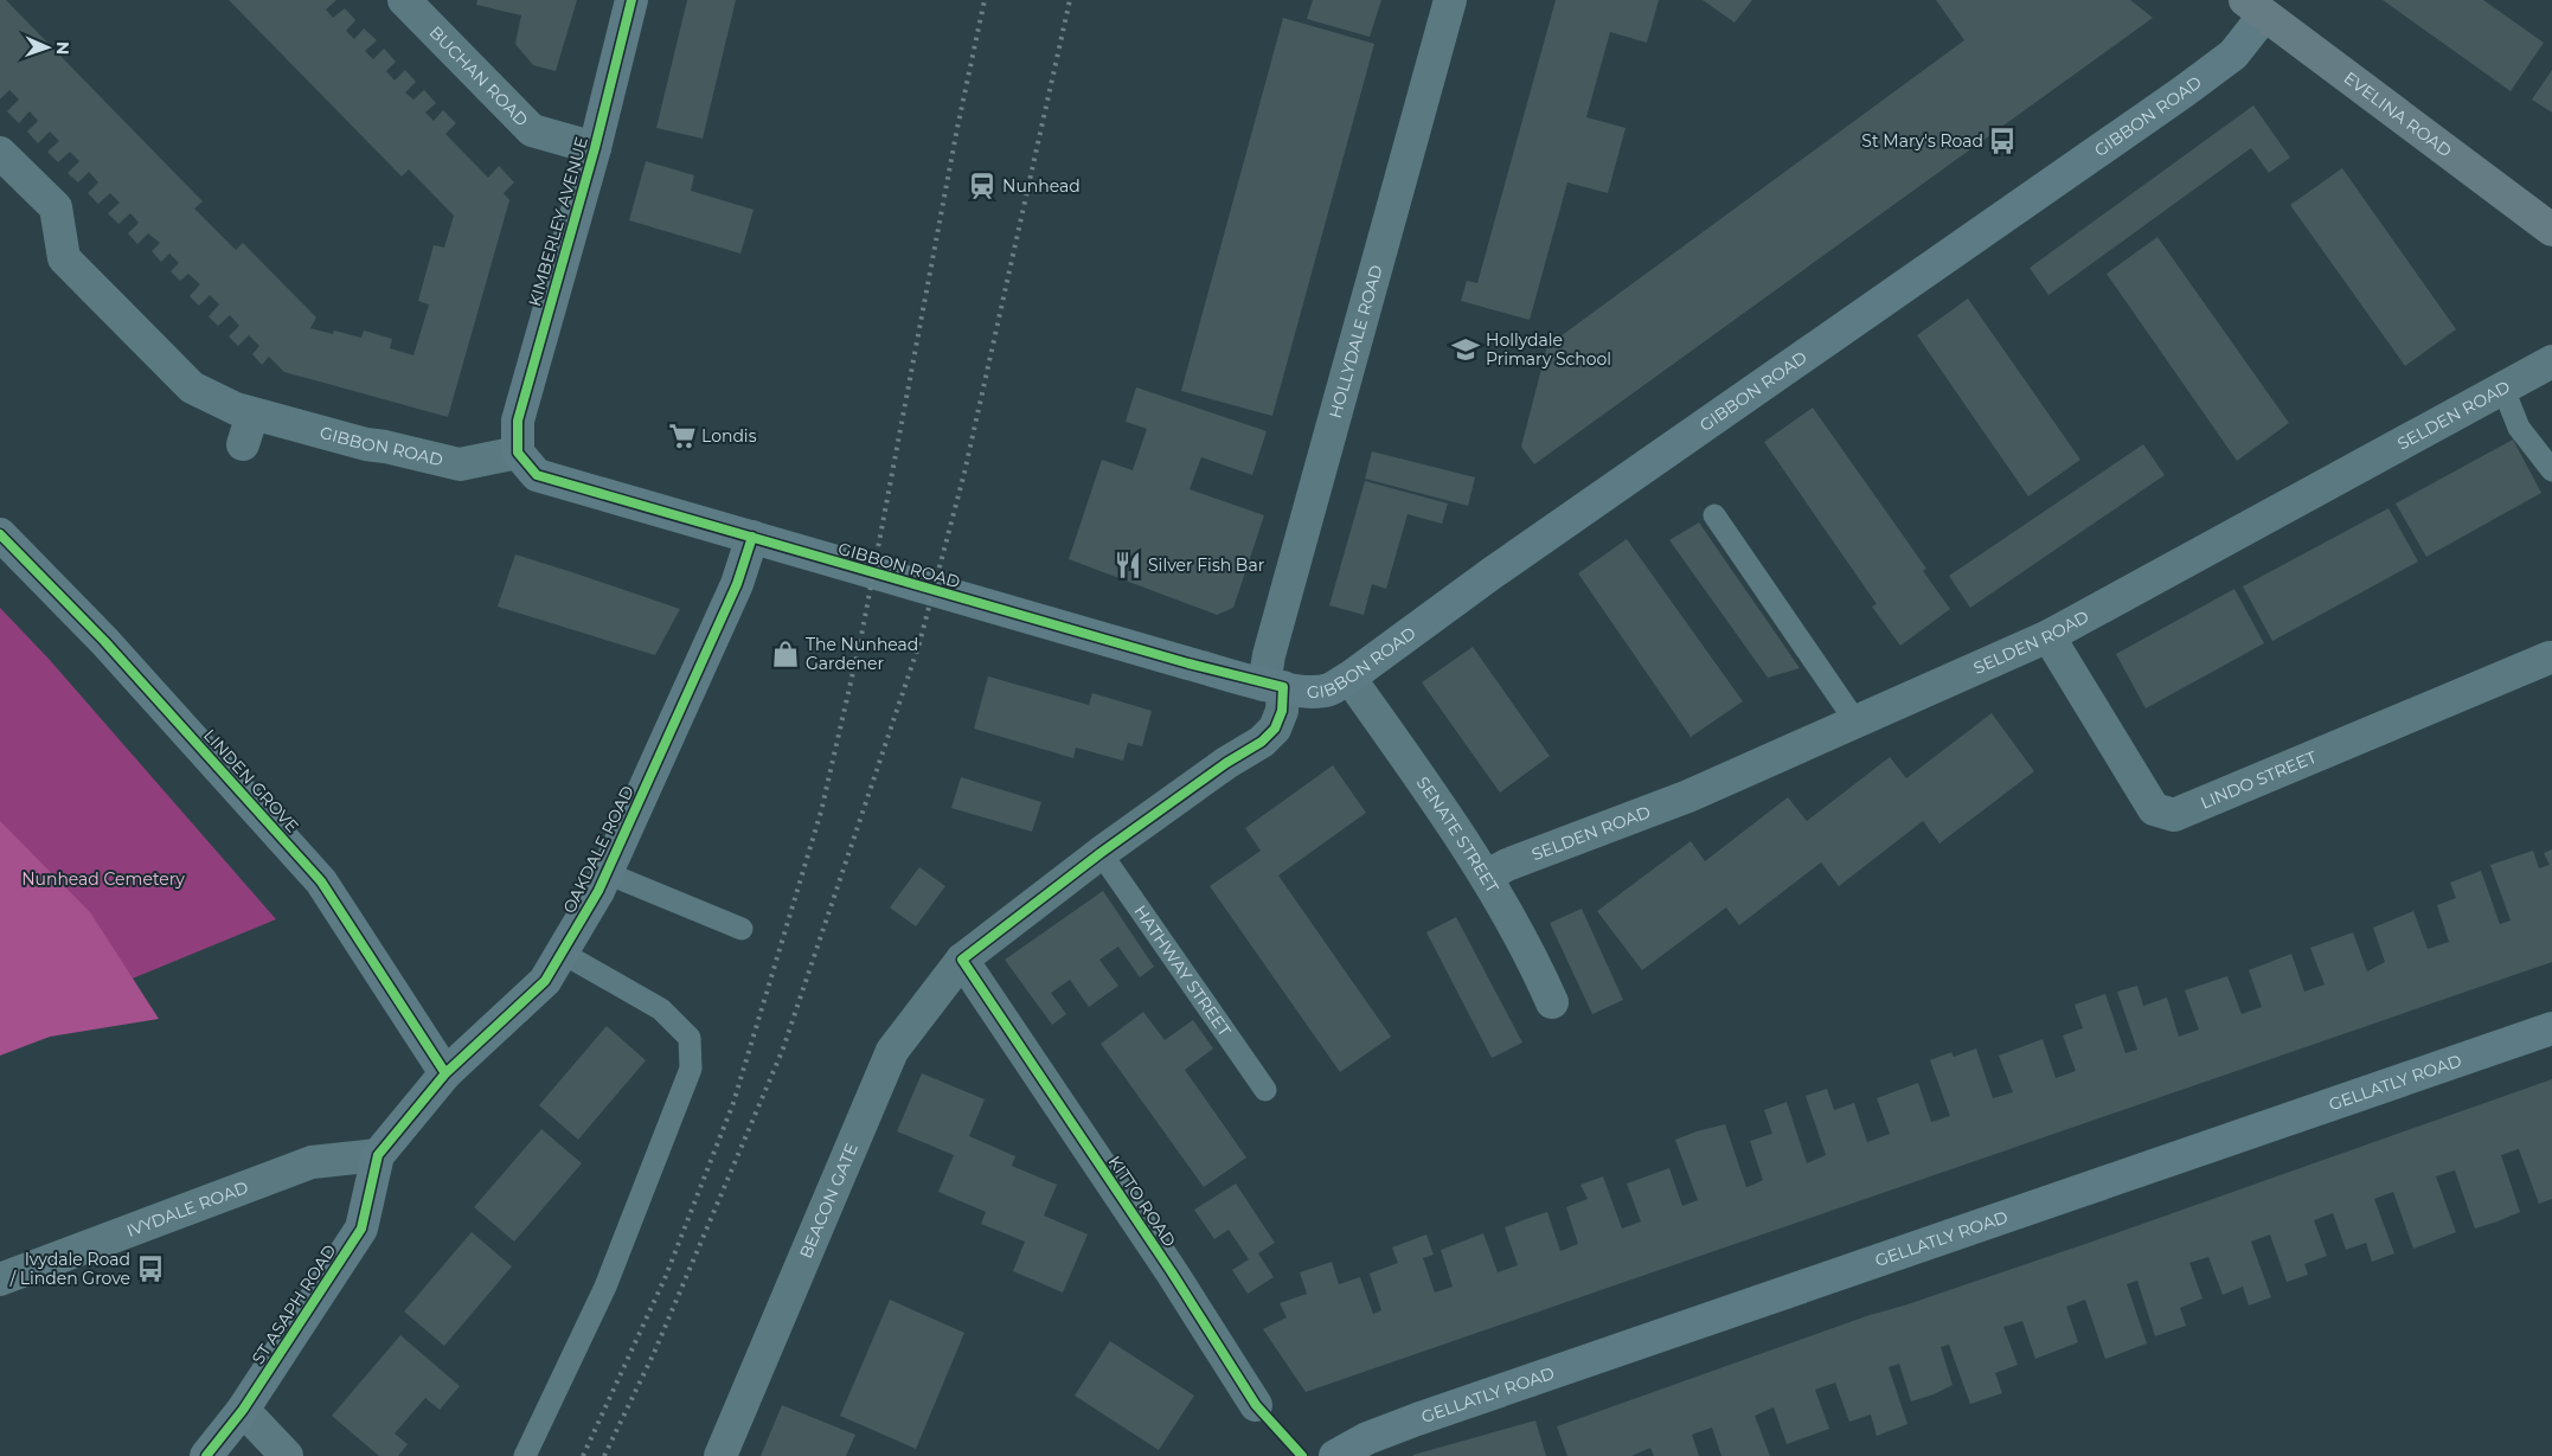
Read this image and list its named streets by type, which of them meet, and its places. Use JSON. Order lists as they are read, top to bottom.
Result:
{
  "streets": {
    "main road": ["EVELINA ROAD"],
    "street": [
      "BUCHAN ROAD",
      "GIBBON ROAD",
      "KIMBERLEY AVENUE",
      "HOLLYDALE ROAD",
      "SELDEN ROAD",
      "LINDO STREET",
      "LINDEN GROVE",
      "SENATE STREET",
      "OAKDALE ROAD",
      "GELLATLY ROAD",
      "BEACON GATE",
      "KITTO ROAD",
      "IVYDALE ROAD",
      "ST ASAPH ROAD"
    ],
    "lane": ["HATHWAY STREET"]
  },
  "crossings": [
    ["BUCHAN ROAD", "KIMBERLEY AVENUE"],
    ["EVELINA ROAD", "GIBBON ROAD"],
    ["GIBBON ROAD", "KIMBERLEY AVENUE"],
    ["GIBBON ROAD", "HOLLYDALE ROAD"],
    ["GIBBON ROAD", "SENATE STREET"],
    ["GIBBON ROAD", "OAKDALE ROAD"],
    ["HOLLYDALE ROAD", "HATHWAY STREET"],
    ["HOLLYDALE ROAD", "BEACON GATE"],
    ["SELDEN ROAD", "LINDO STREET"],
    ["SELDEN ROAD", "SENATE STREET"],
    ["LINDEN GROVE", "OAKDALE ROAD"],
    ["OAKDALE ROAD", "IVYDALE ROAD"],
    ["OAKDALE ROAD", "ST ASAPH ROAD"],
    ["HATHWAY STREET", "BEACON GATE"],
    ["BEACON GATE", "KITTO ROAD"],
    ["IVYDALE ROAD", "ST ASAPH ROAD"]
  ],
  "parks": ["Nunhead Cemetery"],
  "places": {
    "bus stop": ["St Mary's Road", "Ivydale Road / Linden Grove"],
    "station": ["Nunhead"],
    "school or university": ["Hollydale Primary School"],
    "supermarket": ["Londis"],
    "restaurant": ["Silver Fish Bar"],
    "shop": ["The Nunhead Gardener"]
  },
  "north": "right"
}
